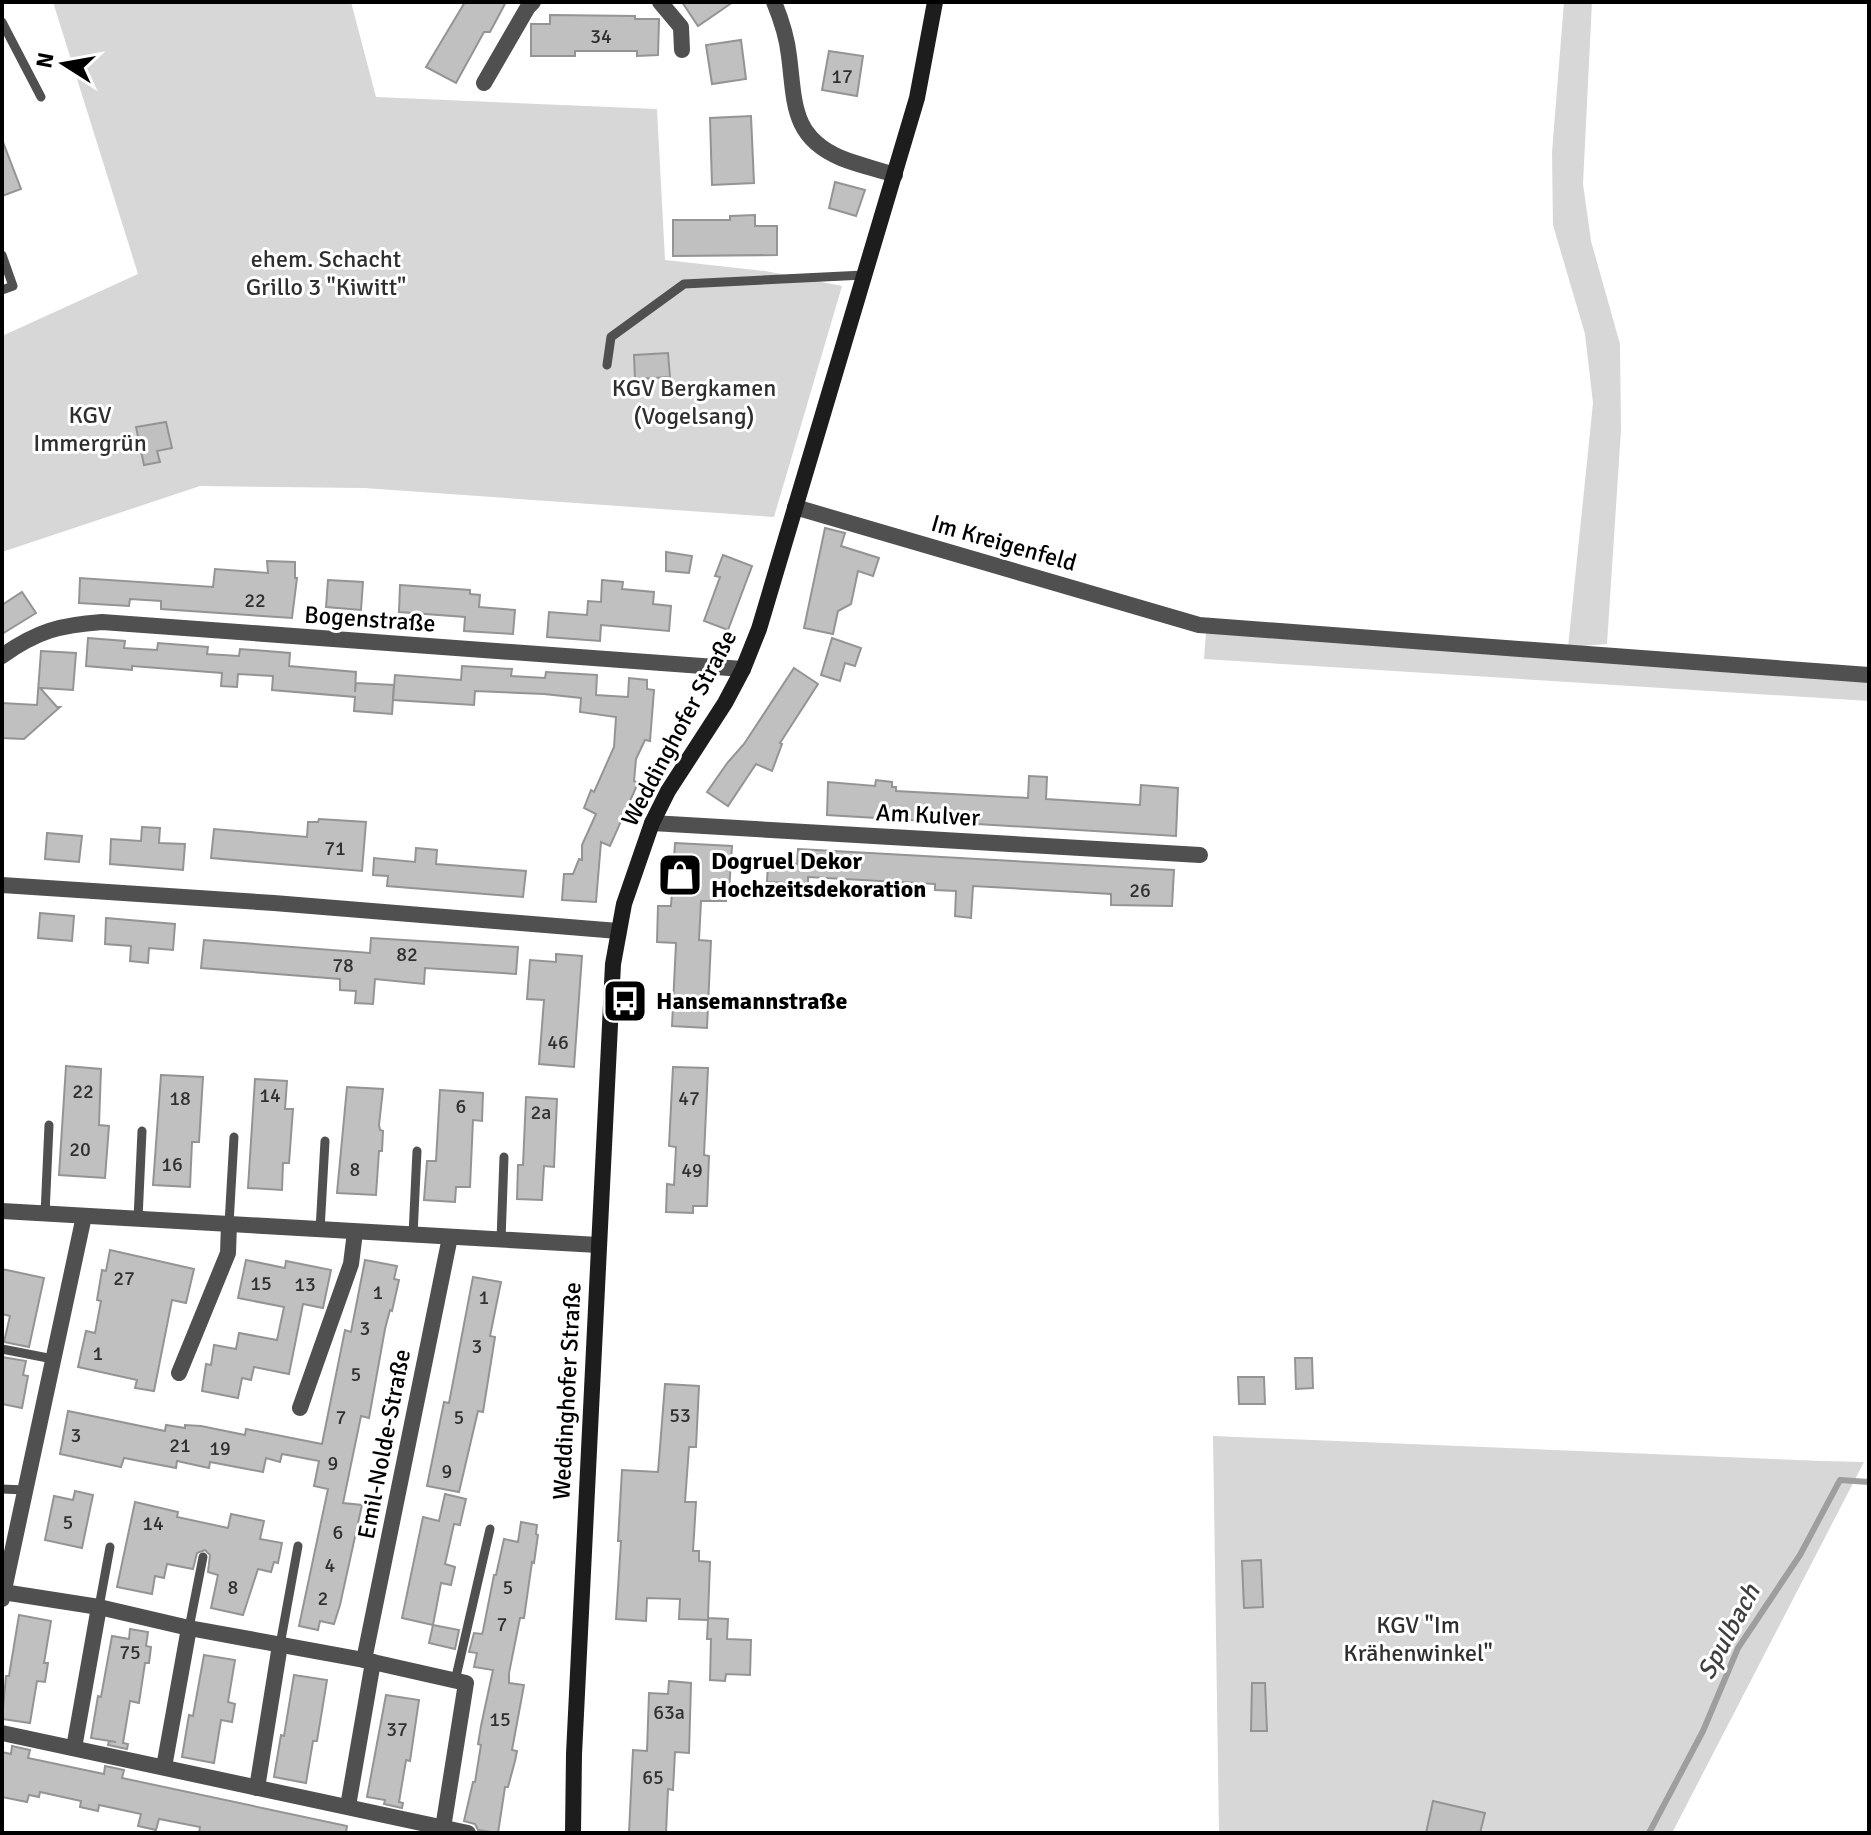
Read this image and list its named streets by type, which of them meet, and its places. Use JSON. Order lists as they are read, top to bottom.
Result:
{
  "streets": {
    "street": [
      "Im Kreigenfeld",
      "Bogenstraße",
      "Weddinghofer Straße",
      "Am Kulver",
      "Emil-Nolde-Straße"
    ]
  },
  "crossings": [
    ["Im Kreigenfeld", "Weddinghofer Straße"],
    ["Bogenstraße", "Weddinghofer Straße"],
    ["Weddinghofer Straße", "Am Kulver"]
  ],
  "water": ["Spulbach"],
  "parks": [
    "ehem. Schacht Grillo 3 \"Kiwitt\"",
    "KGV Bergkamen (Vogelsang)",
    "KGV Immergrün",
    "KGV \"Im Krähenwinkel\""
  ],
  "places": {
    "shop": ["Dogruel Dekor Hochzeitsdekoration"],
    "bus stop": ["Hansemannstraße"]
  },
  "house_numbers": [
    "34",
    "17",
    "22",
    "71",
    "26",
    "82",
    "78",
    "46",
    "22",
    "14",
    "18",
    "47",
    "6",
    "2a",
    "20",
    "16",
    "8",
    "49",
    "27",
    "15",
    "13",
    "1",
    "1",
    "3",
    "3",
    "1",
    "5",
    "53",
    "7",
    "5",
    "3",
    "21",
    "19",
    "9",
    "9",
    "5",
    "14",
    "6",
    "4",
    "8",
    "5",
    "2",
    "7",
    "75",
    "63a",
    "15",
    "37",
    "65"
  ],
  "north": "left"
}
